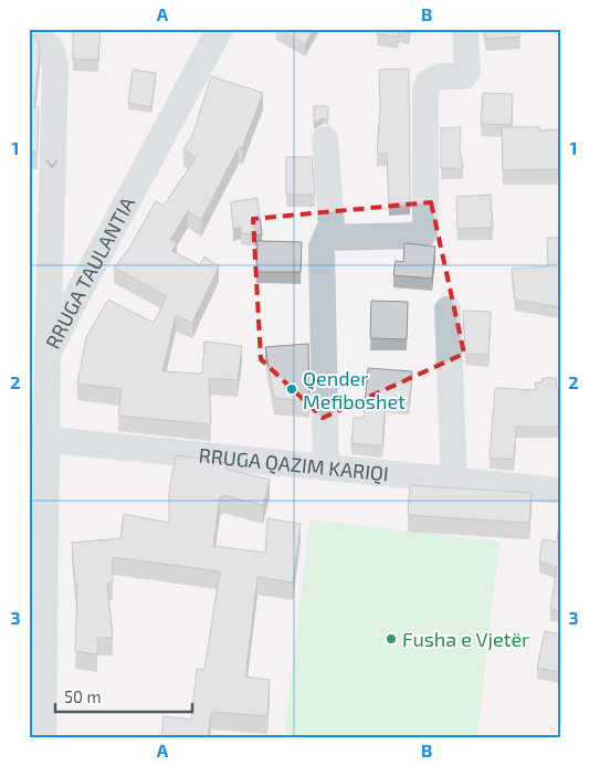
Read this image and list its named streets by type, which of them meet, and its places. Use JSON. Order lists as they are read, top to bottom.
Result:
{
  "streets": {
    "street": ["RRUGA TAULANTIA", "RRUGA QAZIM KARIQI"]
  },
  "crossings": [
    ["RRUGA TAULANTIA", "RRUGA QAZIM KARIQI"]
  ],
  "places": ["Qender Mefiboshet", "Fusha e Vjetër"],
  "scale_bar": "50 m",
  "grid": {
    "columns": ["A", "B"],
    "rows": ["1", "2", "3"]
  }
}
